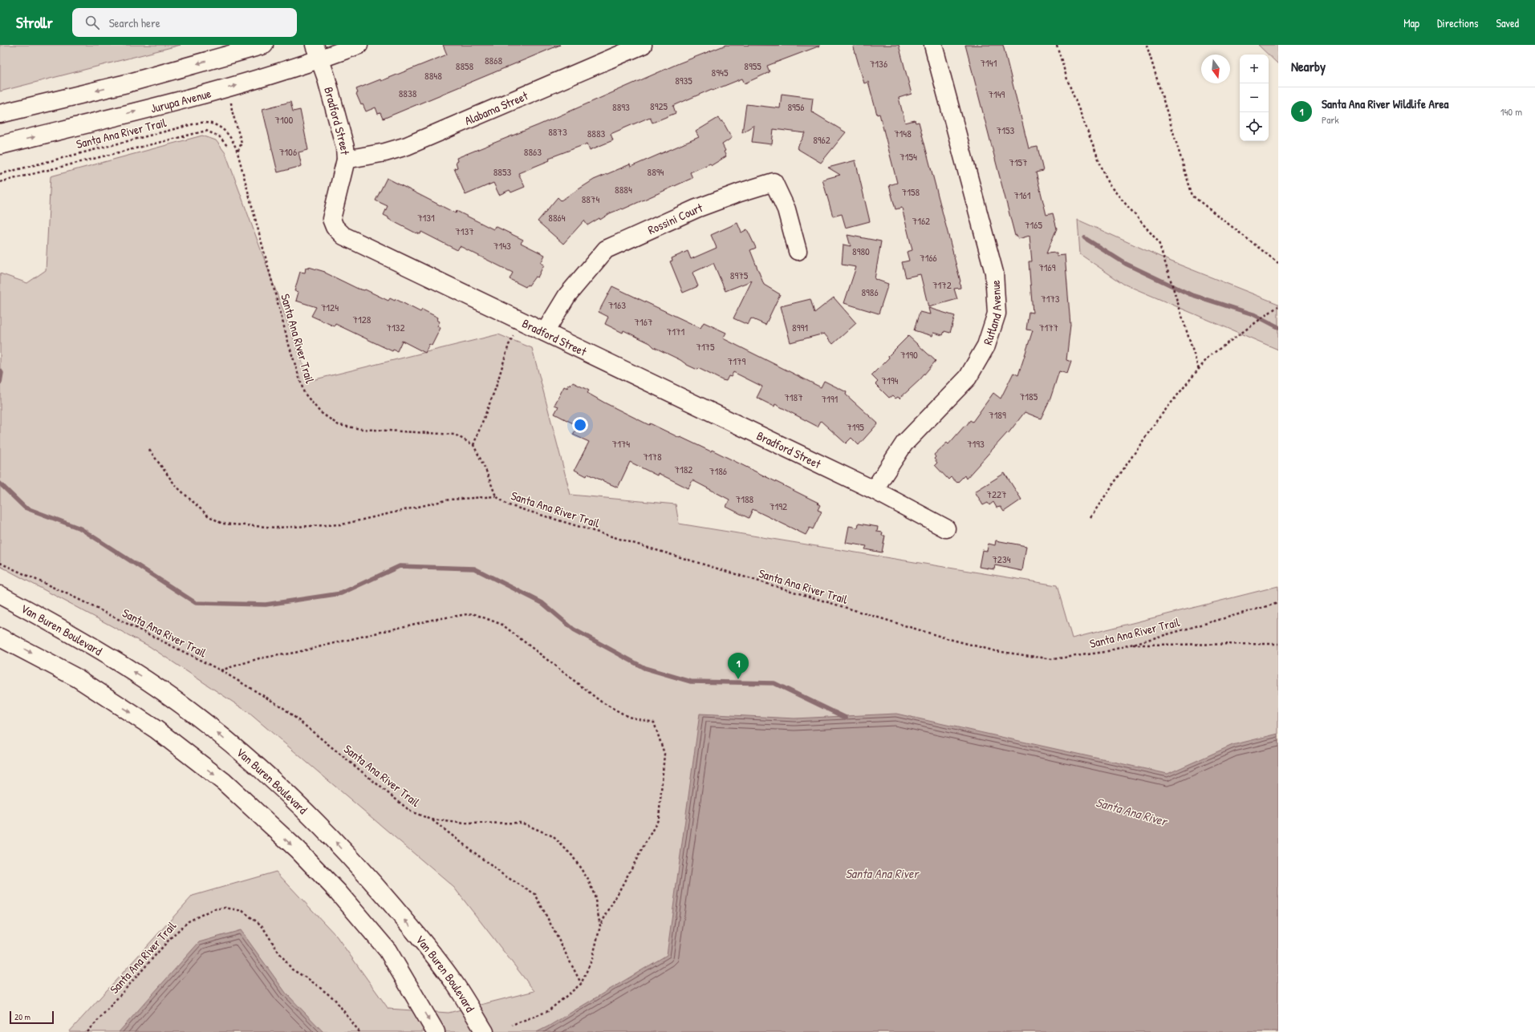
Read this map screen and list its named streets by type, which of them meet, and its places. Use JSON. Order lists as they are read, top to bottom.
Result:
{
  "streets": {
    "street": [
      "Jurupa Avenue",
      "Alabama Street",
      "Bradford Street",
      "Rossini Court",
      "Rutland Avenue",
      "Van Buren Boulevard"
    ],
    "path": ["Santa Ana River Trail"]
  },
  "crossings": [
    ["Jurupa Avenue", "Bradford Street"],
    ["Alabama Street", "Bradford Street"],
    ["Bradford Street", "Rossini Court"],
    ["Bradford Street", "Rutland Avenue"]
  ],
  "water": ["Santa Ana River"],
  "house_numbers": [
    "8868",
    "7141",
    "7136",
    "8858",
    "8955",
    "8945",
    "8848",
    "8935",
    "8838",
    "7149",
    "8925",
    "8893",
    "8956",
    "7100",
    "7153",
    "8873",
    "8883",
    "7148",
    "8962",
    "7106",
    "8863",
    "7154",
    "7157",
    "8853",
    "8894",
    "8884",
    "7158",
    "7161",
    "8874",
    "7131",
    "8864",
    "7162",
    "7165",
    "7137",
    "7143",
    "8980",
    "7166",
    "7169",
    "8975",
    "7172",
    "8986",
    "7173",
    "7163",
    "7124",
    "7128",
    "7167",
    "7132",
    "8991",
    "7177",
    "7171",
    "7175",
    "7190",
    "7179",
    "7194",
    "7185",
    "7187",
    "7191",
    "7189",
    "7195",
    "7174",
    "7193",
    "7178",
    "7182",
    "7186",
    "7227",
    "7188",
    "7192",
    "7234"
  ],
  "scale_bar": "20 m",
  "north": "bottom",
  "page": {
    "header": "Strollr",
    "search": "Search here",
    "nav": ["Map", "Directions", "Saved"],
    "heading": "Nearby",
    "map_buttons": ["+", "−"],
    "list": [
      {
        "mark": "1",
        "name": "Santa Ana River Wildlife Area",
        "note": "Park",
        "value": "140 m"
      }
    ],
    "pins": "1",
    "scale": "20 m"
  }
}
